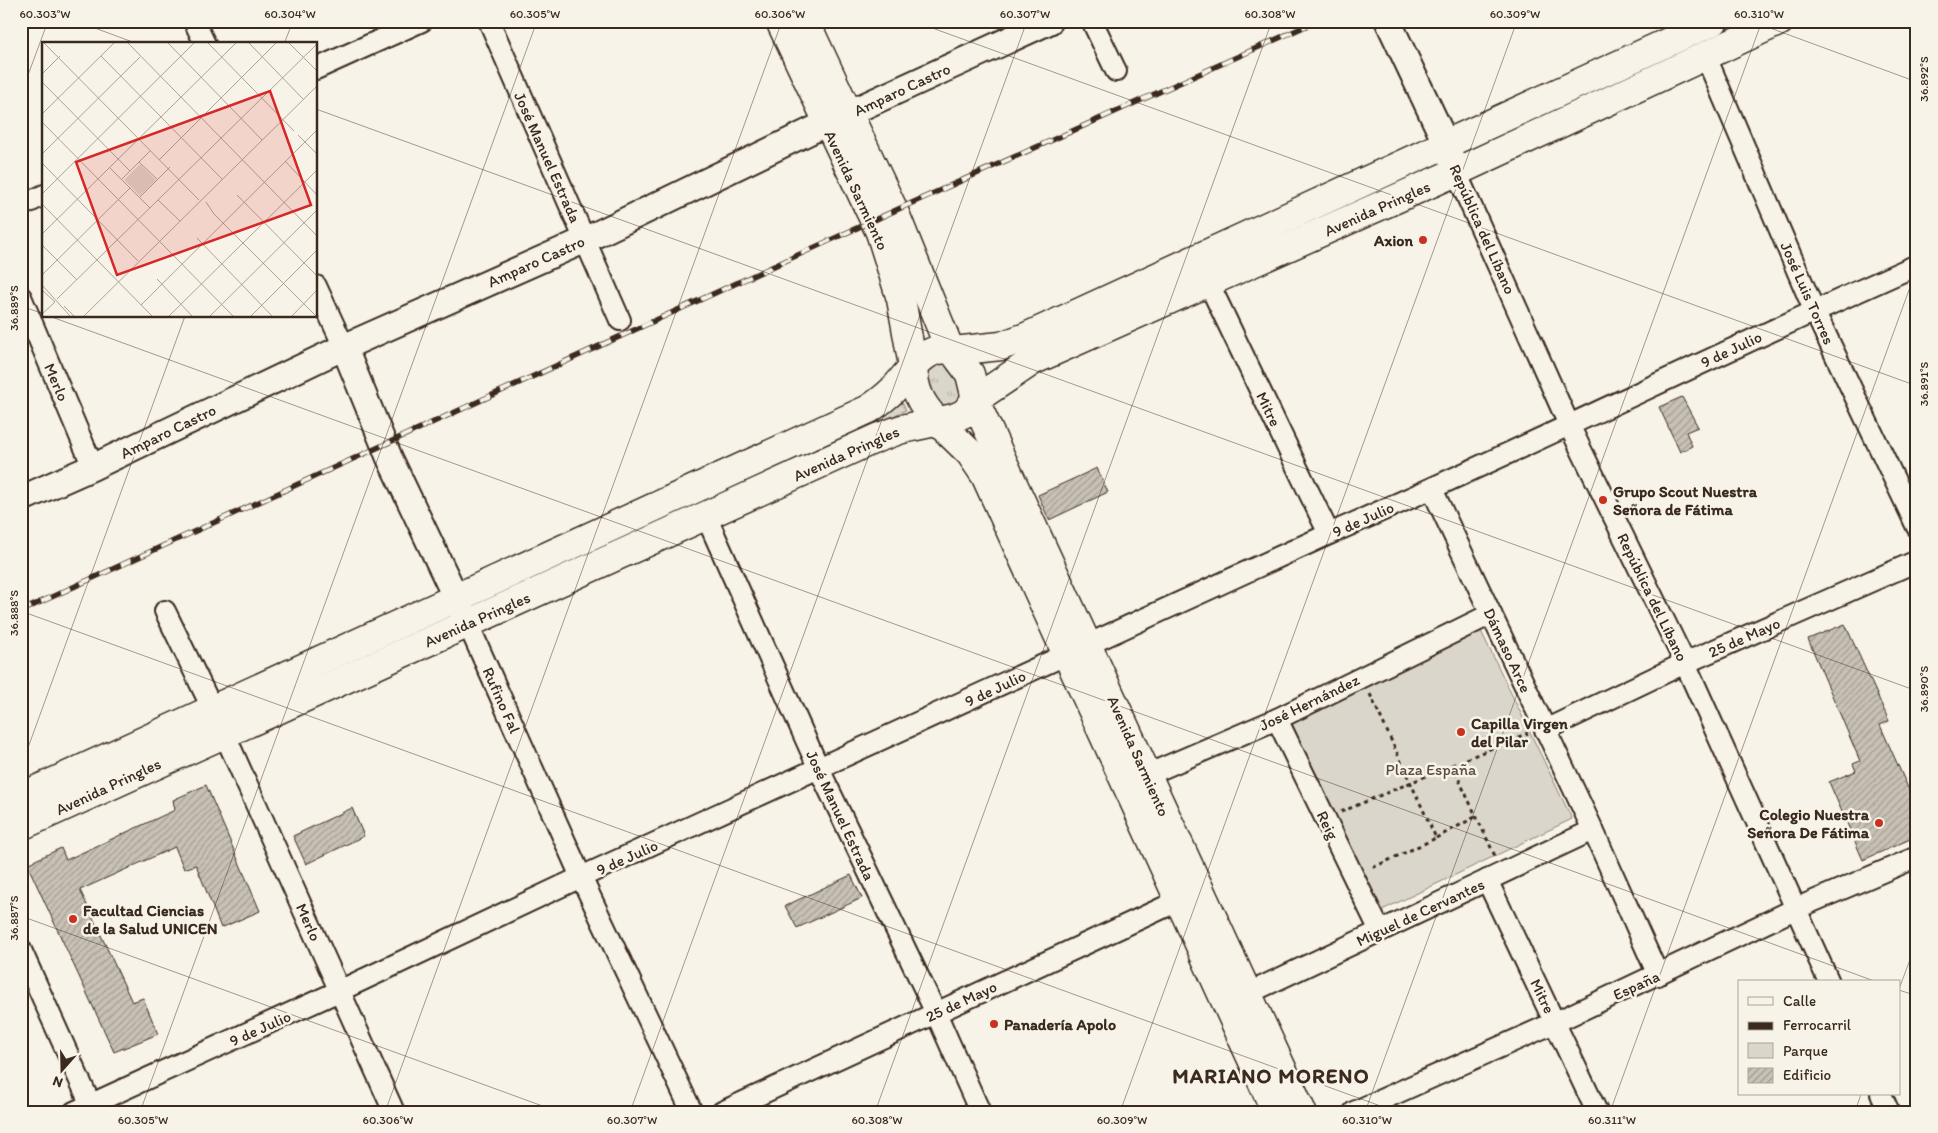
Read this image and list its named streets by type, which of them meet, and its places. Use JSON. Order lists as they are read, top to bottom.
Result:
{
  "streets": {
    "main road": ["Avenida Sarmiento", "Avenida Pringles"],
    "street": [
      "Amparo Castro",
      "José Manuel Estrada",
      "República del Líbano",
      "José Luis Torres",
      "9 de Julio",
      "Merlo",
      "Mitre",
      "25 de Mayo",
      "Dámaso Arce",
      "Rufino Fal",
      "José Hernández",
      "Reig",
      "Miguel de Cervantes",
      "España"
    ]
  },
  "crossings": [
    ["Amparo Castro", "José Manuel Estrada"],
    ["Amparo Castro", "Avenida Sarmiento"],
    ["Amparo Castro", "Merlo"],
    ["Amparo Castro", "Rufino Fal"],
    ["José Manuel Estrada", "Avenida Pringles"],
    ["José Manuel Estrada", "9 de Julio"],
    ["José Manuel Estrada", "25 de Mayo"],
    ["Avenida Sarmiento", "Avenida Pringles"],
    ["Avenida Sarmiento", "9 de Julio"],
    ["Avenida Sarmiento", "25 de Mayo"],
    ["Avenida Sarmiento", "José Hernández"],
    ["Avenida Sarmiento", "Miguel de Cervantes"],
    ["Avenida Pringles", "República del Líbano"],
    ["Avenida Pringles", "José Luis Torres"],
    ["Avenida Pringles", "Merlo"],
    ["Avenida Pringles", "Mitre"],
    ["Avenida Pringles", "Rufino Fal"],
    ["República del Líbano", "9 de Julio"],
    ["República del Líbano", "25 de Mayo"],
    ["República del Líbano", "España"],
    ["José Luis Torres", "9 de Julio"],
    ["9 de Julio", "Merlo"],
    ["9 de Julio", "Mitre"],
    ["9 de Julio", "Dámaso Arce"],
    ["9 de Julio", "Rufino Fal"],
    ["Mitre", "Miguel de Cervantes"],
    ["Mitre", "España"],
    ["25 de Mayo", "Dámaso Arce"],
    ["Dámaso Arce", "José Hernández"],
    ["Dámaso Arce", "Miguel de Cervantes"],
    ["Dámaso Arce", "España"],
    ["José Hernández", "Reig"],
    ["Reig", "Miguel de Cervantes"]
  ],
  "districts": ["MARIANO MORENO"],
  "parks": ["Plaza España"],
  "places": [
    "Axion",
    "Grupo Scout Nuestra Señora de Fátima",
    "Capilla Virgen del Pilar",
    "Colegio Nuestra Señora De Fátima",
    "Facultad Ciencias de la Salud UNICEN",
    "Panadería Apolo"
  ],
  "legend": [
    "Calle",
    "Ferrocarril",
    "Parque",
    "Edificio"
  ],
  "north": "bottom",
  "coordinates": [
    "60.303°W",
    "60.304°W",
    "60.305°W",
    "60.306°W",
    "60.307°W",
    "60.308°W",
    "60.309°W",
    "60.310°W",
    "36.892°S",
    "36.889°S",
    "36.891°S",
    "36.888°S",
    "36.890°S",
    "36.887°S",
    "60.311°W"
  ]
}
